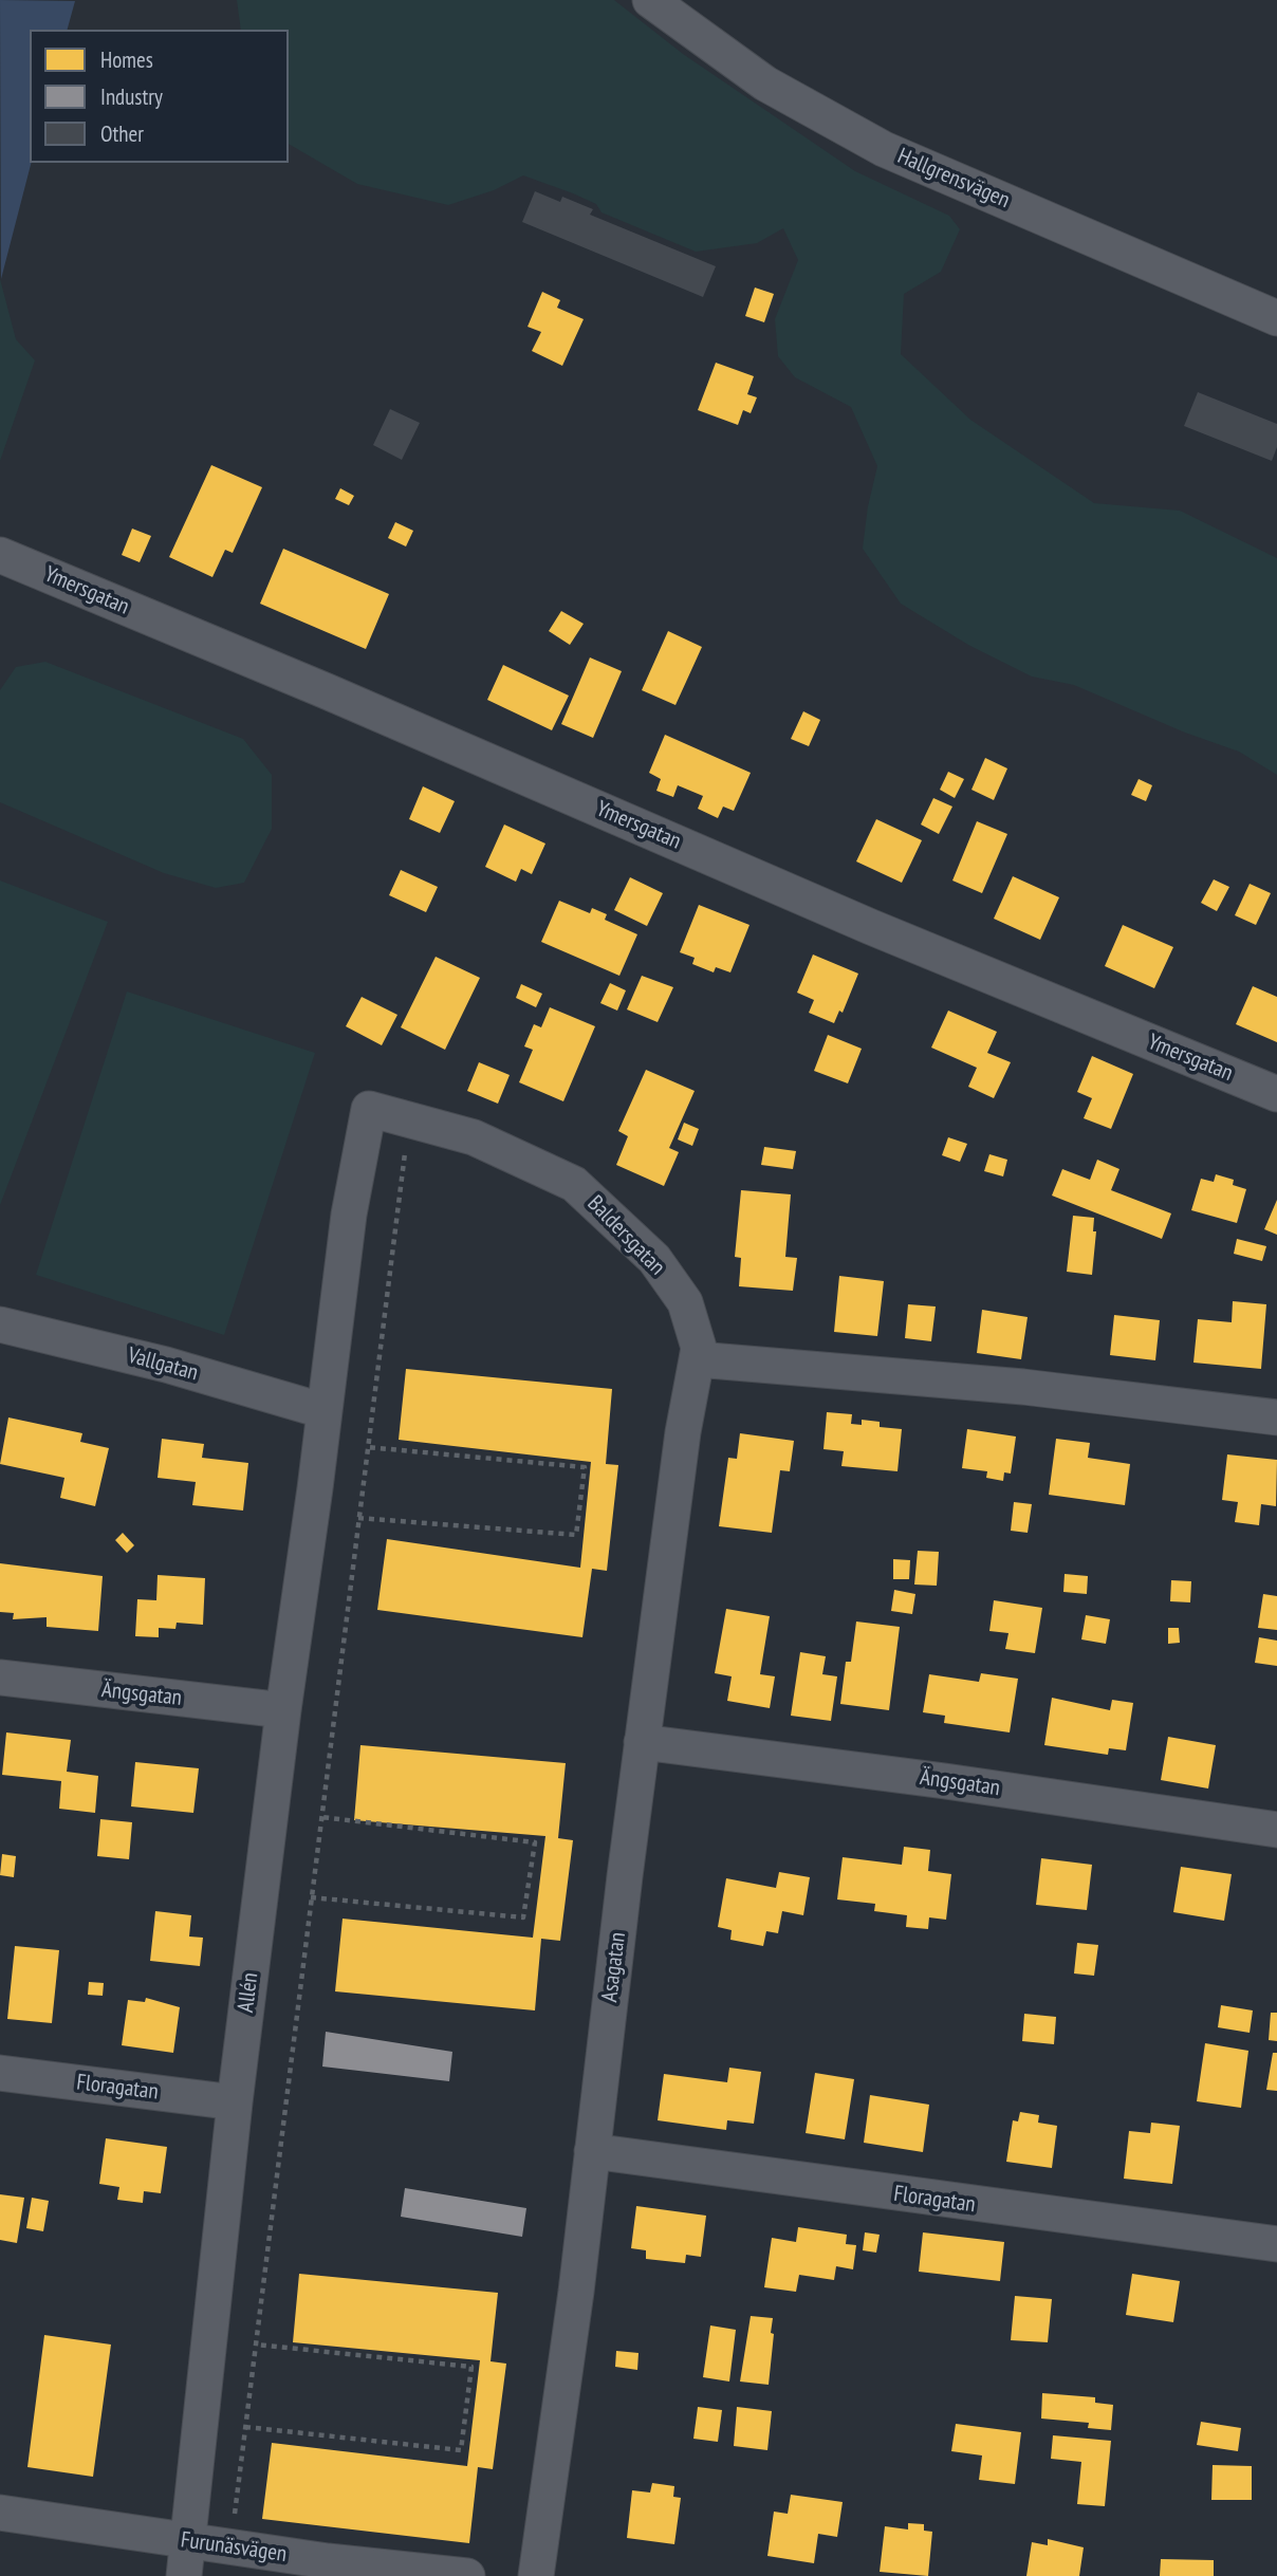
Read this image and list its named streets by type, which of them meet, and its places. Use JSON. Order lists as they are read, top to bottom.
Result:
{
  "streets": {
    "street": [
      "Hallgrensvägen",
      "Ymersgatan",
      "Baldersgatan",
      "Vallgatan",
      "Ängsgatan",
      "Asagatan",
      "Allén",
      "Floragatan",
      "Furunäsvägen"
    ]
  },
  "crossings": [
    ["Baldersgatan", "Vallgatan"],
    ["Baldersgatan", "Asagatan"],
    ["Baldersgatan", "Allén"],
    ["Vallgatan", "Allén"],
    ["Ängsgatan", "Asagatan"],
    ["Ängsgatan", "Allén"],
    ["Asagatan", "Floragatan"],
    ["Allén", "Floragatan"],
    ["Allén", "Furunäsvägen"]
  ],
  "legend": ["Homes", "Industry", "Other"]
}
